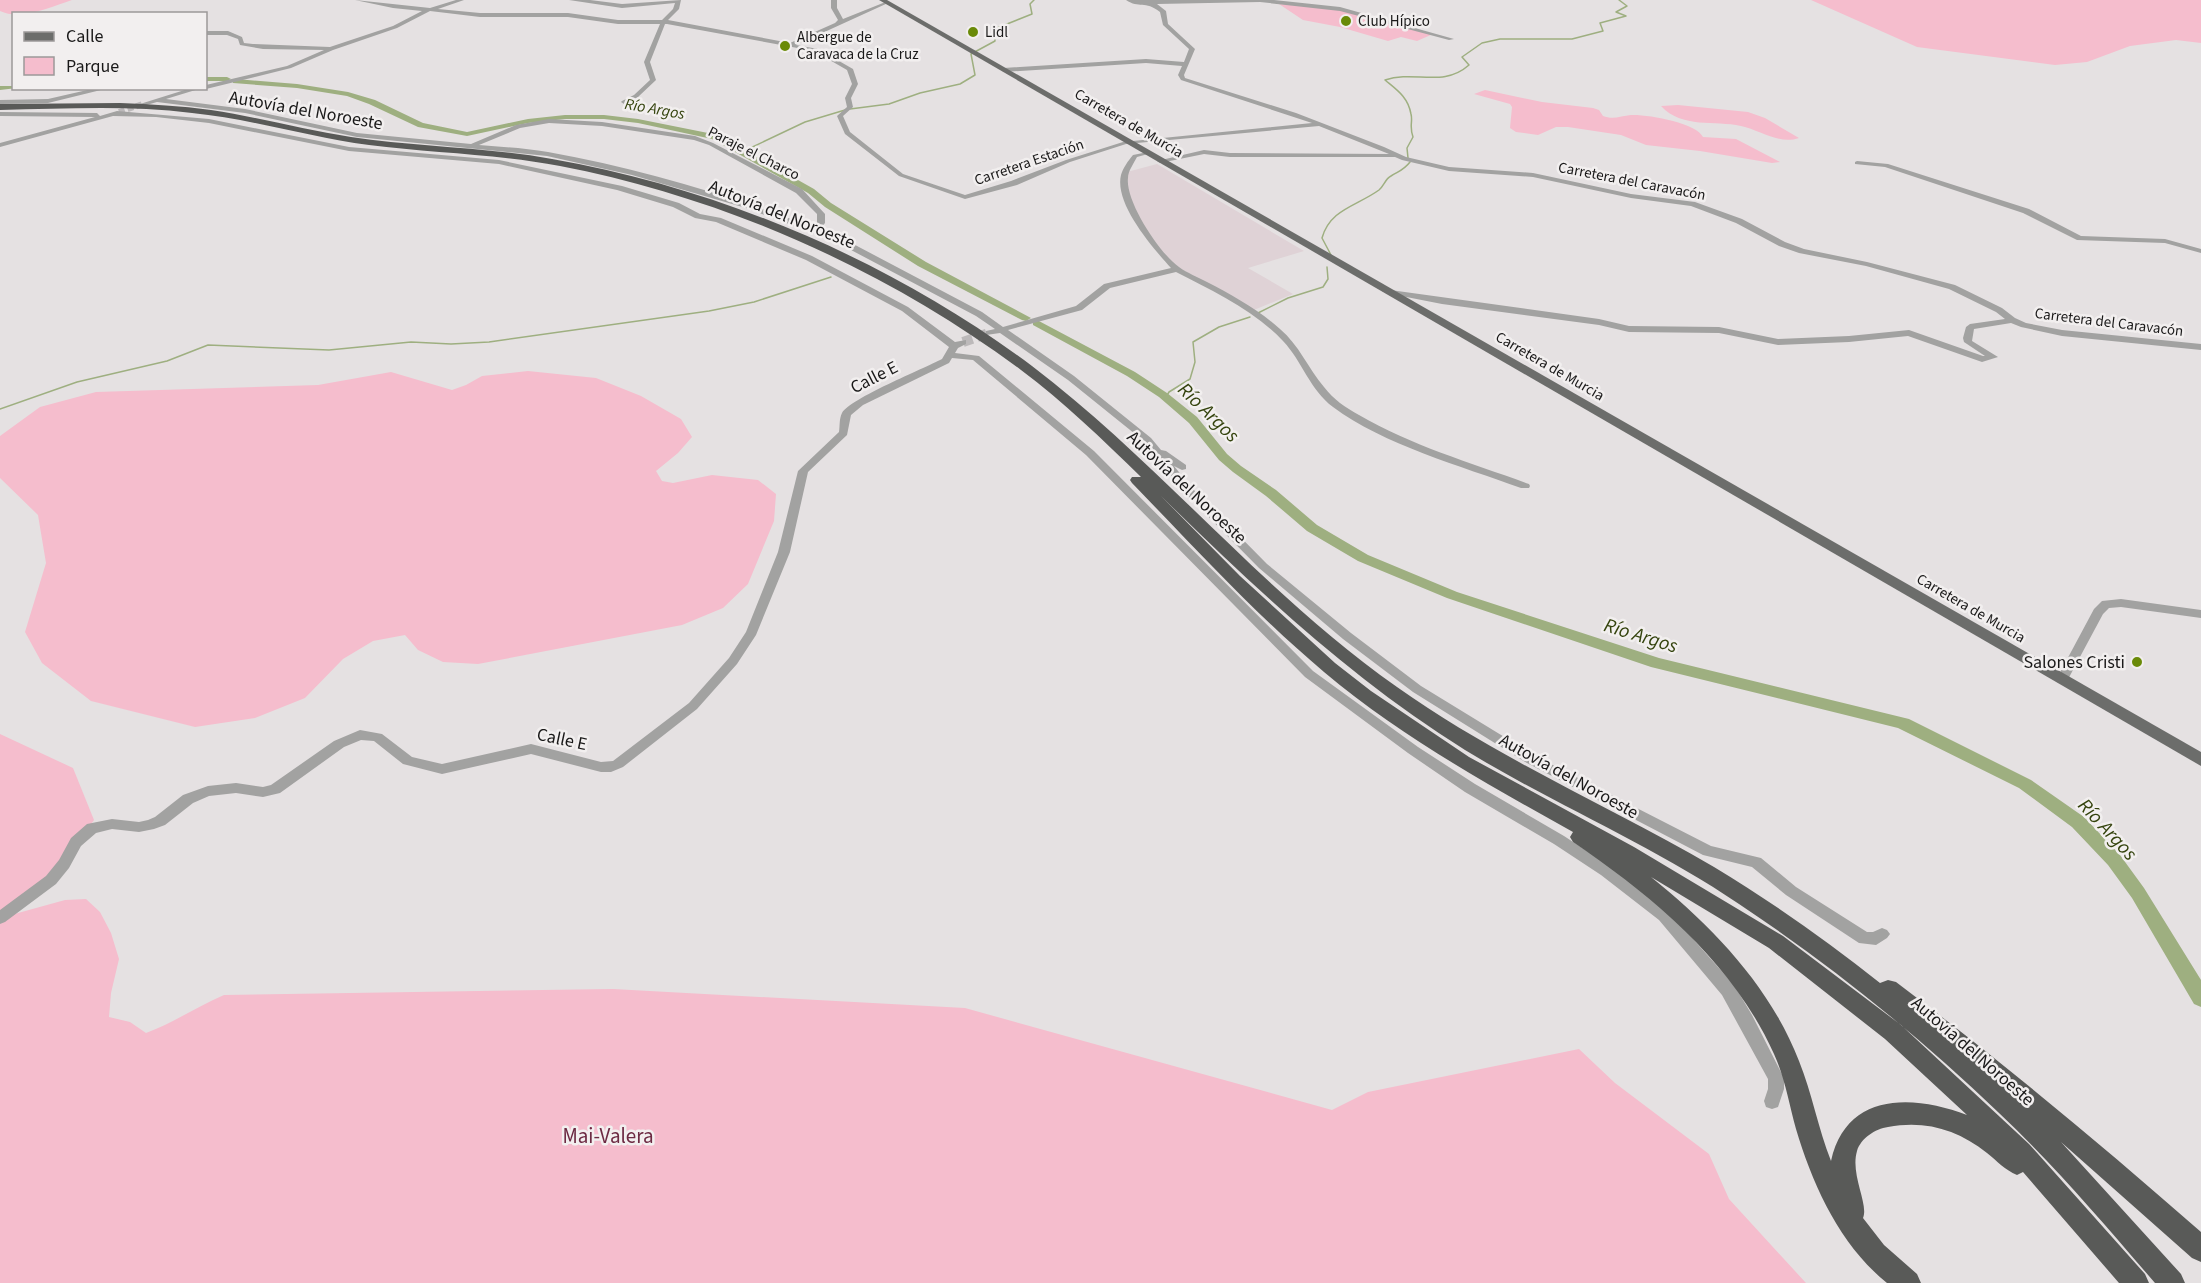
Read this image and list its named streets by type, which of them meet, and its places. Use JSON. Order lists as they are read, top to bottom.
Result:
{
  "streets": {
    "highway": ["Autovía del Noroeste"],
    "main road": ["Carretera de Murcia"],
    "street": [
      "Paraje el Charco",
      "Carretera Estación",
      "Carretera del Caravacón",
      "Calle E"
    ]
  },
  "crossings": [
    ["Carretera de Murcia", "Carretera Estación"]
  ],
  "water": ["Río Argos"],
  "parks": ["Mai-Valera"],
  "places": [
    "Club Hípico",
    "Lidl",
    "Albergue de Caravaca de la Cruz",
    "Salones Cristi"
  ],
  "legend": ["Calle", "Parque"]
}
